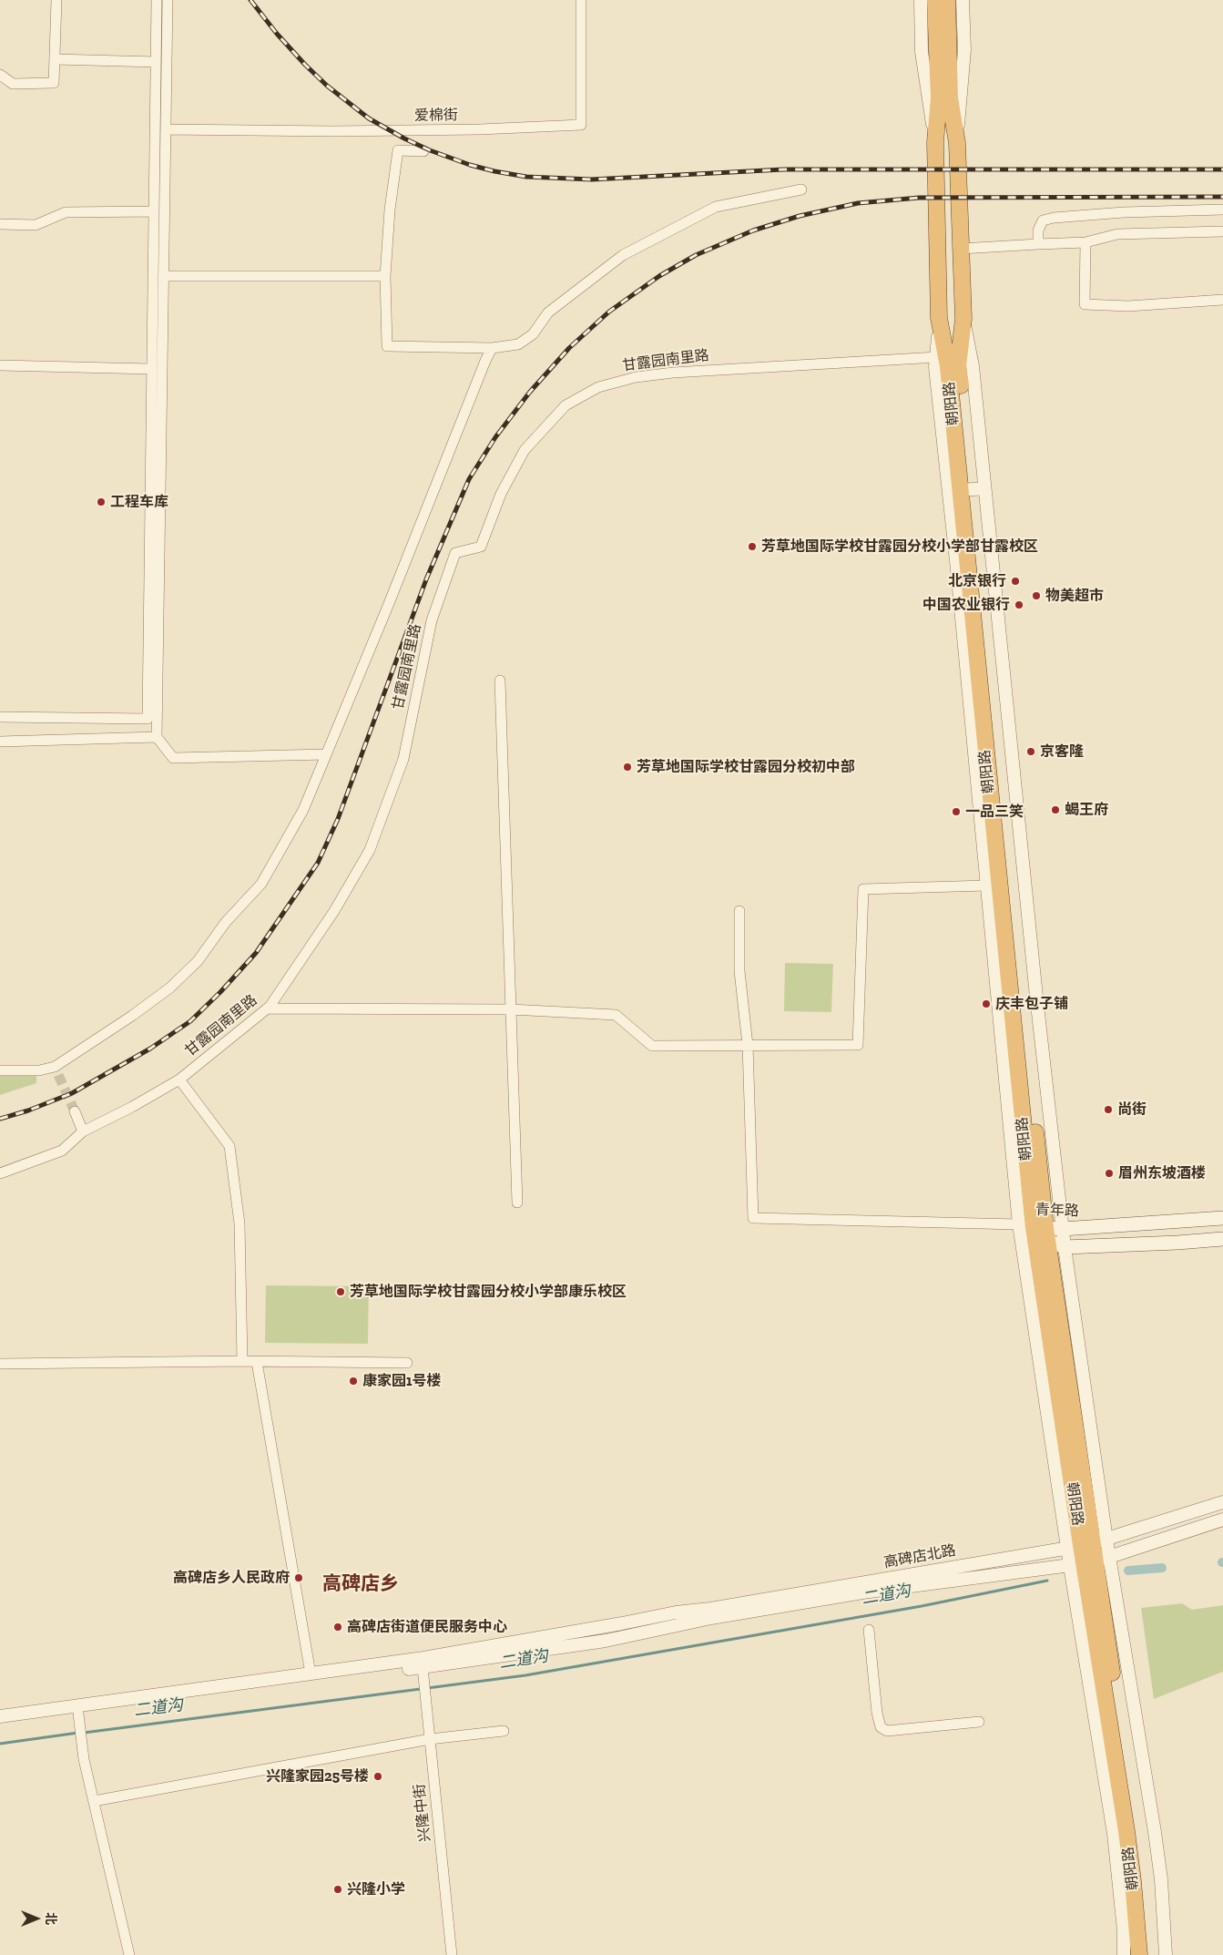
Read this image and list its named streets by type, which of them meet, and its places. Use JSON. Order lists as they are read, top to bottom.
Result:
{
  "streets": {
    "highway": ["朝阳路"],
    "main road": ["青年路"],
    "street": [
      "爱棉街",
      "甘露园南里路",
      "高碑店北路",
      "兴隆中街"
    ]
  },
  "crossings": [
    ["甘露园南里路", "朝阳路"],
    ["朝阳路", "青年路"],
    ["朝阳路", "高碑店北路"]
  ],
  "districts": ["高碑店乡"],
  "water": ["二道沟"],
  "places": [
    "工程车库",
    "芳草地国际学校甘露园分校小学部甘露校区",
    "北京银行",
    "物美超市",
    "中国农业银行",
    "京客隆",
    "芳草地国际学校甘露园分校初中部",
    "蝎王府",
    "一品三笑",
    "庆丰包子铺",
    "尚街",
    "眉州东坡酒楼",
    "芳草地国际学校甘露园分校小学部康乐校区",
    "康家园1号楼",
    "高碑店乡人民政府",
    "高碑店街道便民服务中心",
    "兴隆家园25号楼",
    "兴隆小学"
  ],
  "north": "right"
}
